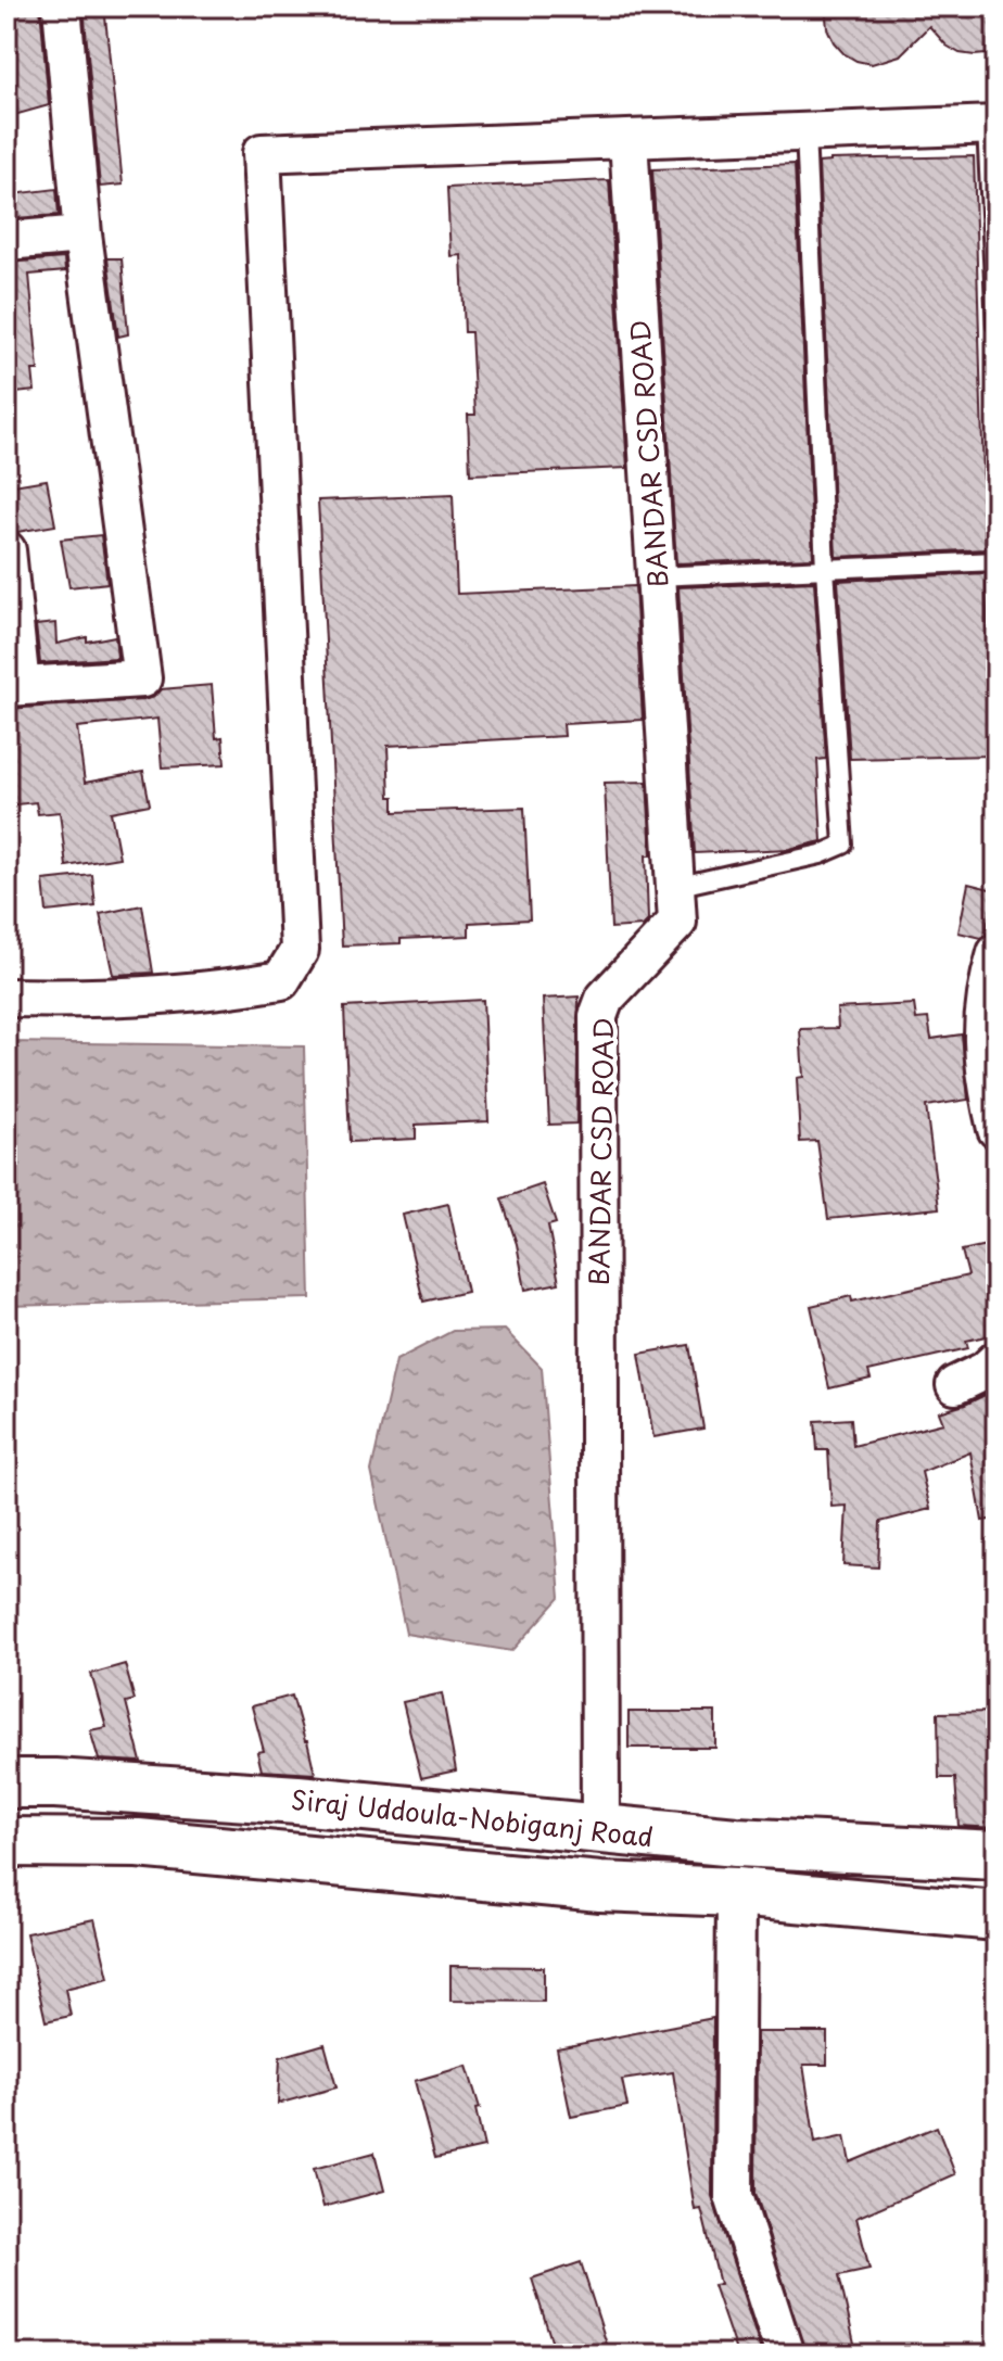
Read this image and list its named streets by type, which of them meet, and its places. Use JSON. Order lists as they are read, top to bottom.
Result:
{
  "streets": {
    "main road": ["Siraj Uddoula-Nobiganj Road"],
    "street": ["BANDAR CSD ROAD"]
  },
  "crossings": [
    ["BANDAR CSD ROAD", "Siraj Uddoula-Nobiganj Road"]
  ]
}
